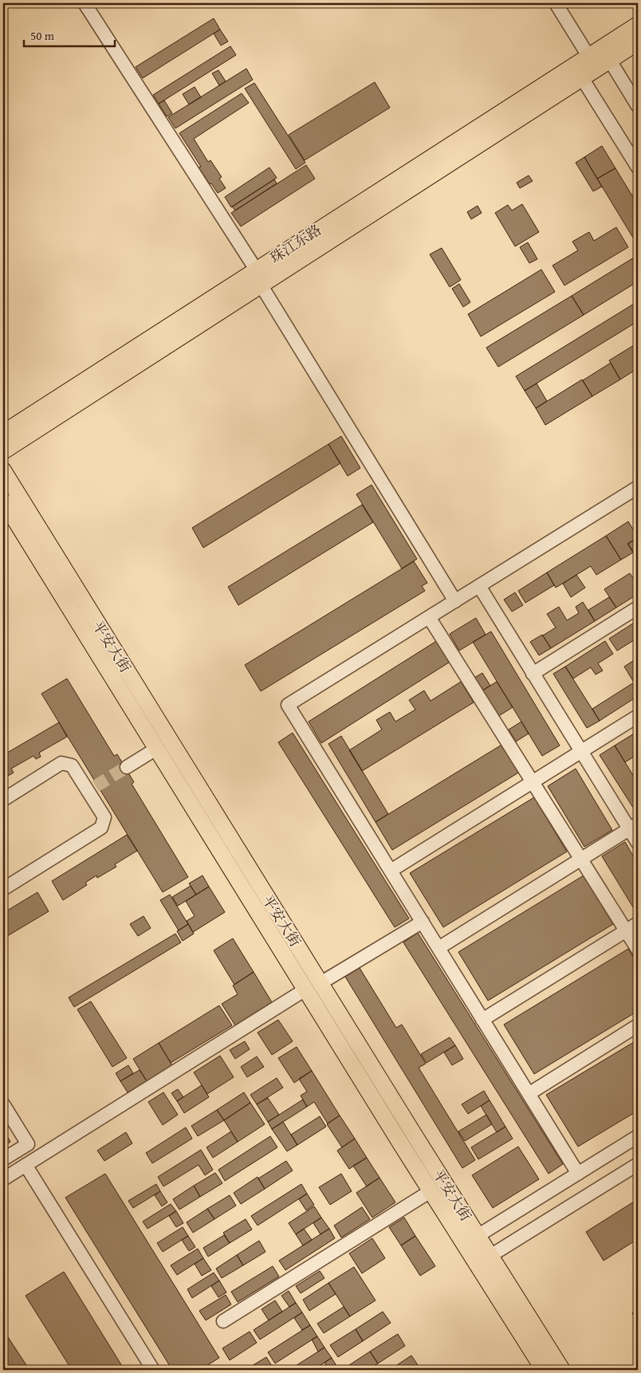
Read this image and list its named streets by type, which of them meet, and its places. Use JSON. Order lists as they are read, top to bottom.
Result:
{
  "streets": {
    "main road": ["珠江东路", "平安大街"]
  },
  "scale_bar": "50 m"
}
